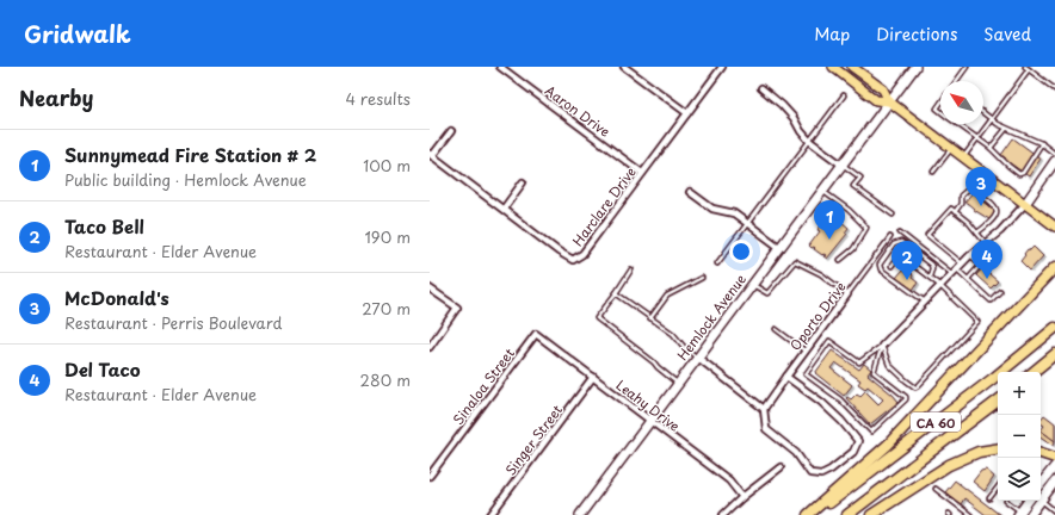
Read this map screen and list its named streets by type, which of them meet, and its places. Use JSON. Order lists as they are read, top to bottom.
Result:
{
  "streets": {
    "highway": ["CA 60"],
    "street": [
      "Aaron Drive",
      "Harclare Drive",
      "Oporto Drive",
      "Hemlock Avenue",
      "Sinaloa Street",
      "Leahy Drive",
      "Singer Street"
    ]
  },
  "crossings": [
    ["Aaron Drive", "Harclare Drive"],
    ["Hemlock Avenue", "Leahy Drive"],
    ["Sinaloa Street", "Leahy Drive"],
    ["Leahy Drive", "Singer Street"]
  ],
  "north": "top left",
  "page": {
    "header": "Gridwalk",
    "nav": ["Map", "Directions", "Saved"],
    "heading": ["Nearby", "4 results"],
    "list": [
      {
        "mark": "1",
        "name": "Sunnymead Fire Station # 2",
        "note": "Public building · Hemlock Avenue",
        "value": "100 m"
      },
      {
        "mark": "2",
        "name": "Taco Bell",
        "note": "Restaurant · Elder Avenue",
        "value": "190 m"
      },
      {
        "mark": "3",
        "name": "McDonald's",
        "note": "Restaurant · Perris Boulevard",
        "value": "270 m"
      },
      {
        "mark": "4",
        "name": "Del Taco",
        "note": "Restaurant · Elder Avenue",
        "value": "280 m"
      }
    ],
    "pins": [
      "3",
      "1",
      "4",
      "2"
    ],
    "map_buttons": ["+", "−"]
  }
}
